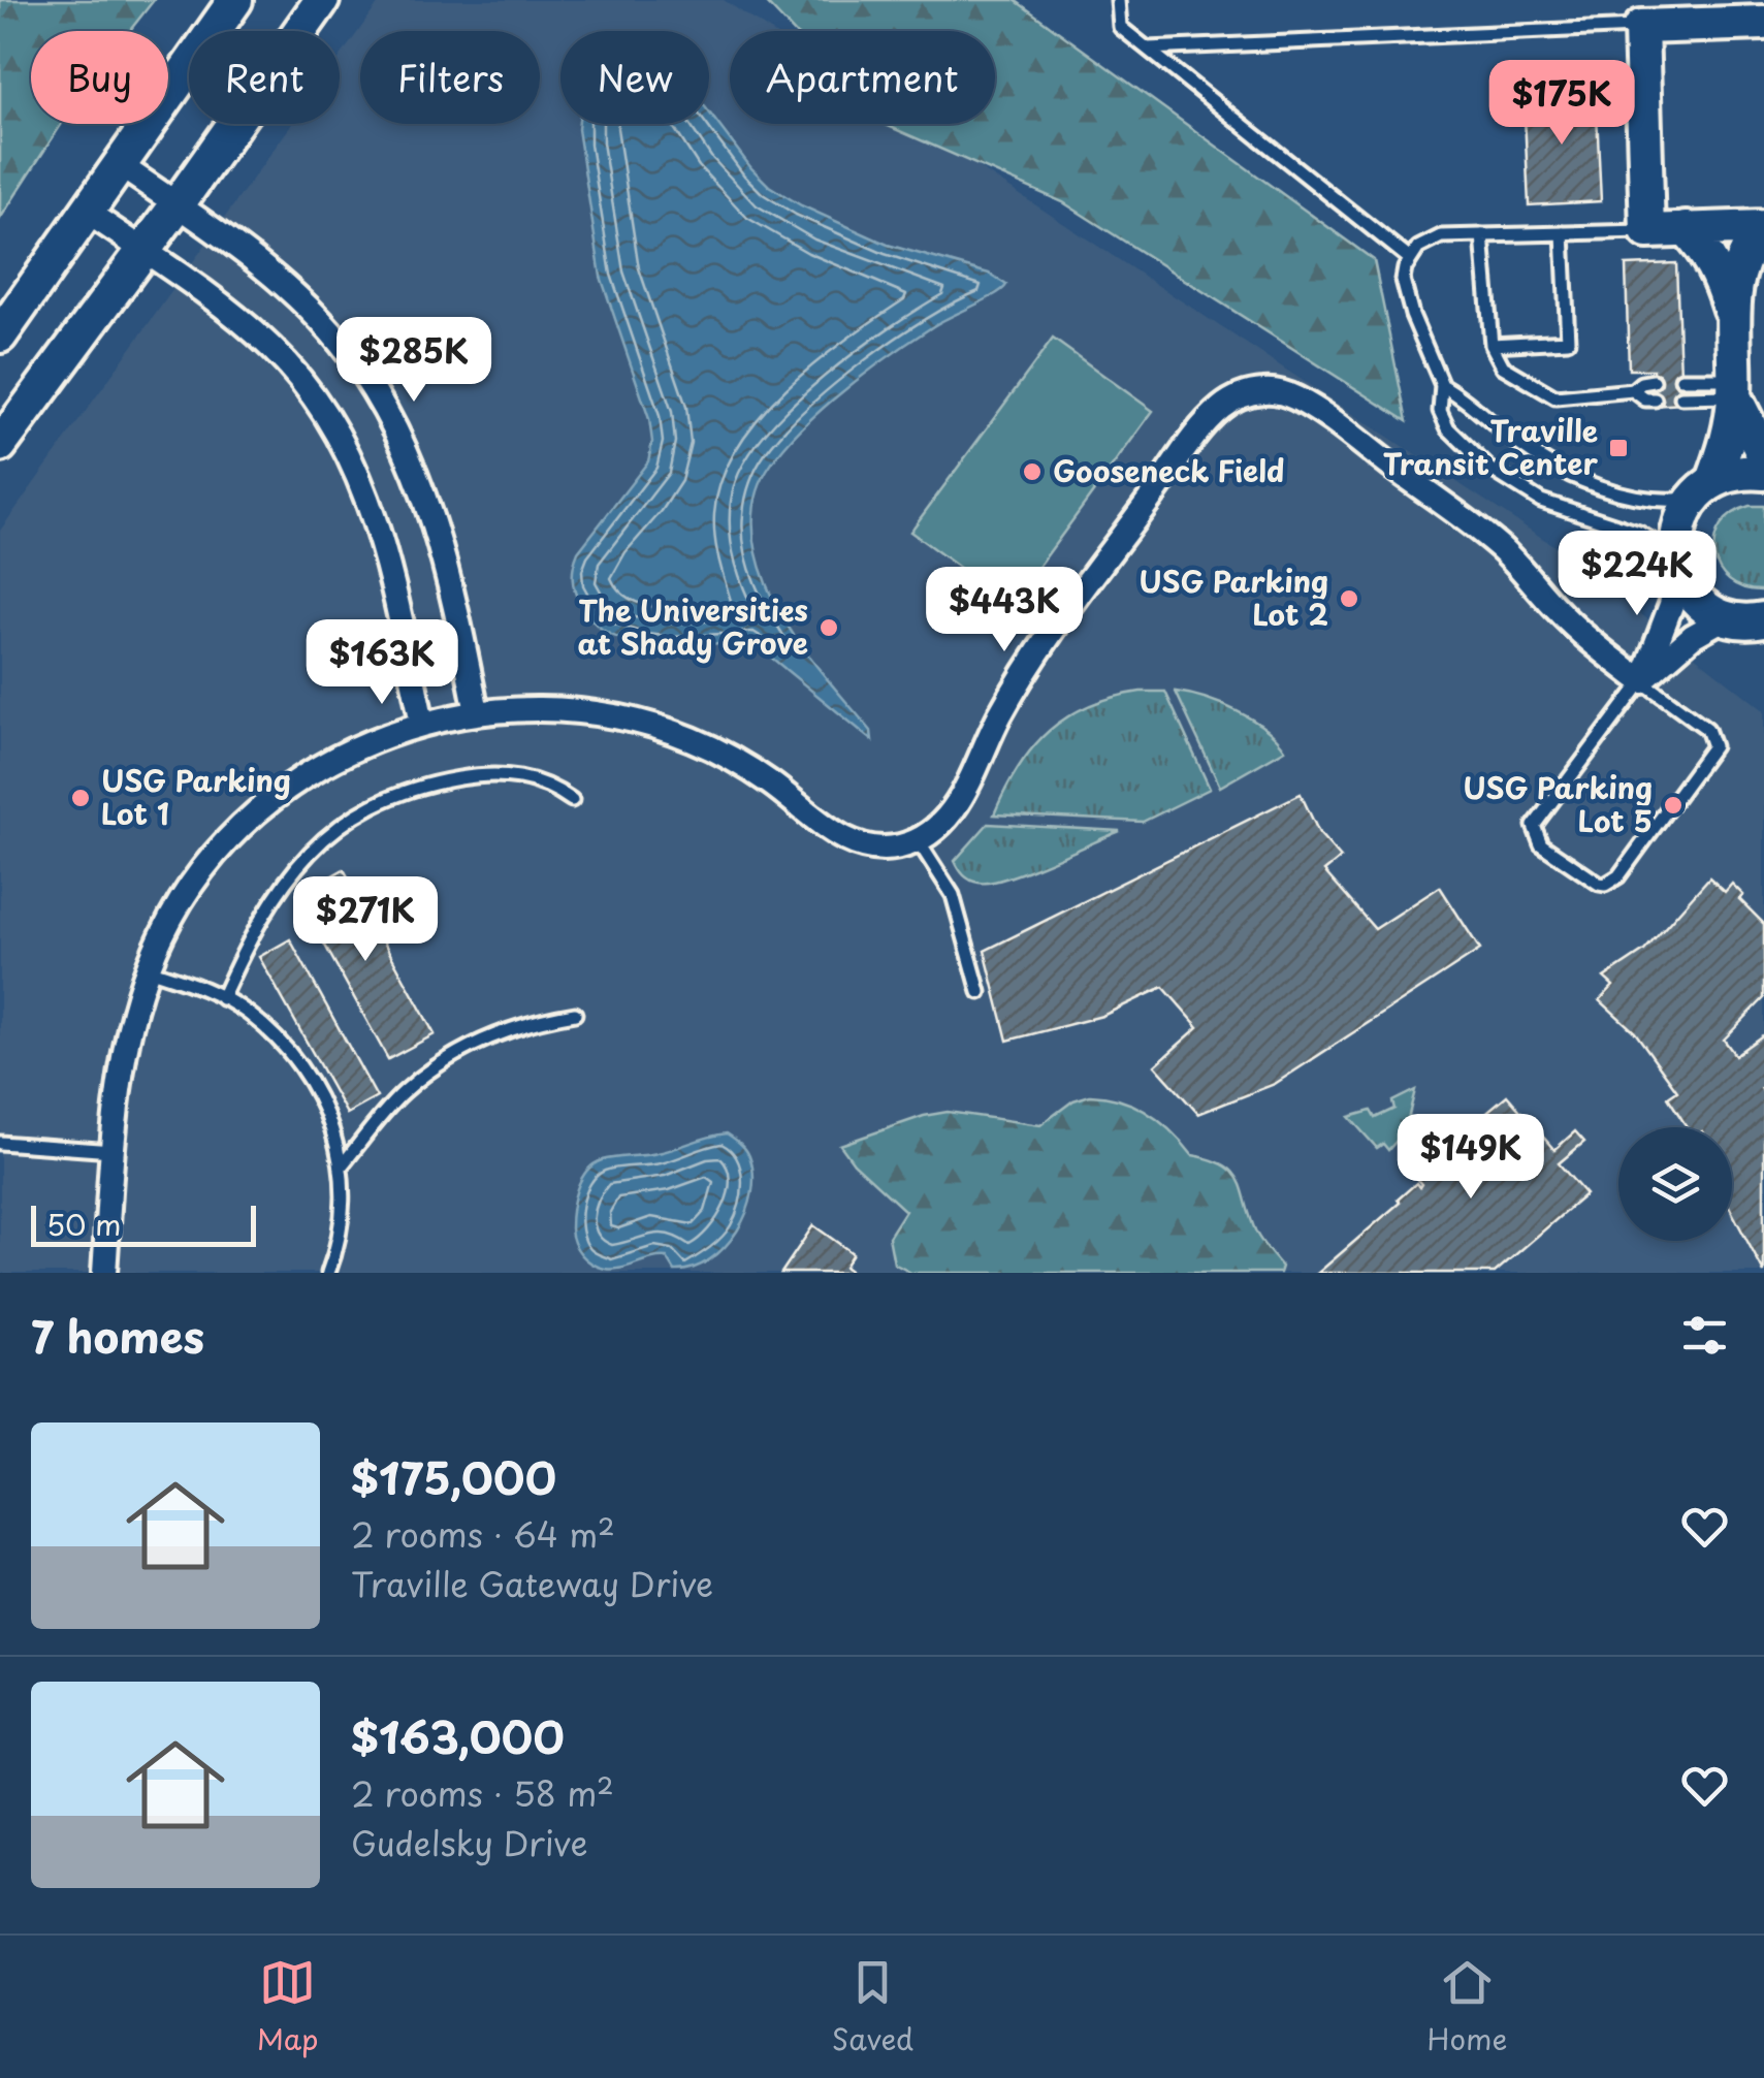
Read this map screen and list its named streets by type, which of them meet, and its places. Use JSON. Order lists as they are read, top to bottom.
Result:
{
  "places": {
    "transit": ["Traville Transit Center"],
    "other": [
      "Gooseneck Field",
      "USG Parking Lot 2",
      "The Universities at Shady Grove",
      "USG Parking Lot 1",
      "USG Parking Lot 5"
    ]
  },
  "scale_bar": "50 m",
  "page": {
    "chip": [
      "Buy",
      "Rent",
      "Filters",
      "New",
      "Apartment"
    ],
    "price": [
      "$175K",
      "$285K",
      "$224K",
      "$443K",
      "$163K",
      "$271K",
      "$149K"
    ],
    "scale": "50 m",
    "heading": "7 homes",
    "list": [
      {
        "name": "$175,000",
        "note": "2 rooms · 64 m² · Traville Gateway Drive"
      },
      {
        "name": "$163,000",
        "note": "2 rooms · 58 m² · Gudelsky Drive"
      }
    ],
    "tabs": ["Map", "Saved", "Home"]
  }
}
